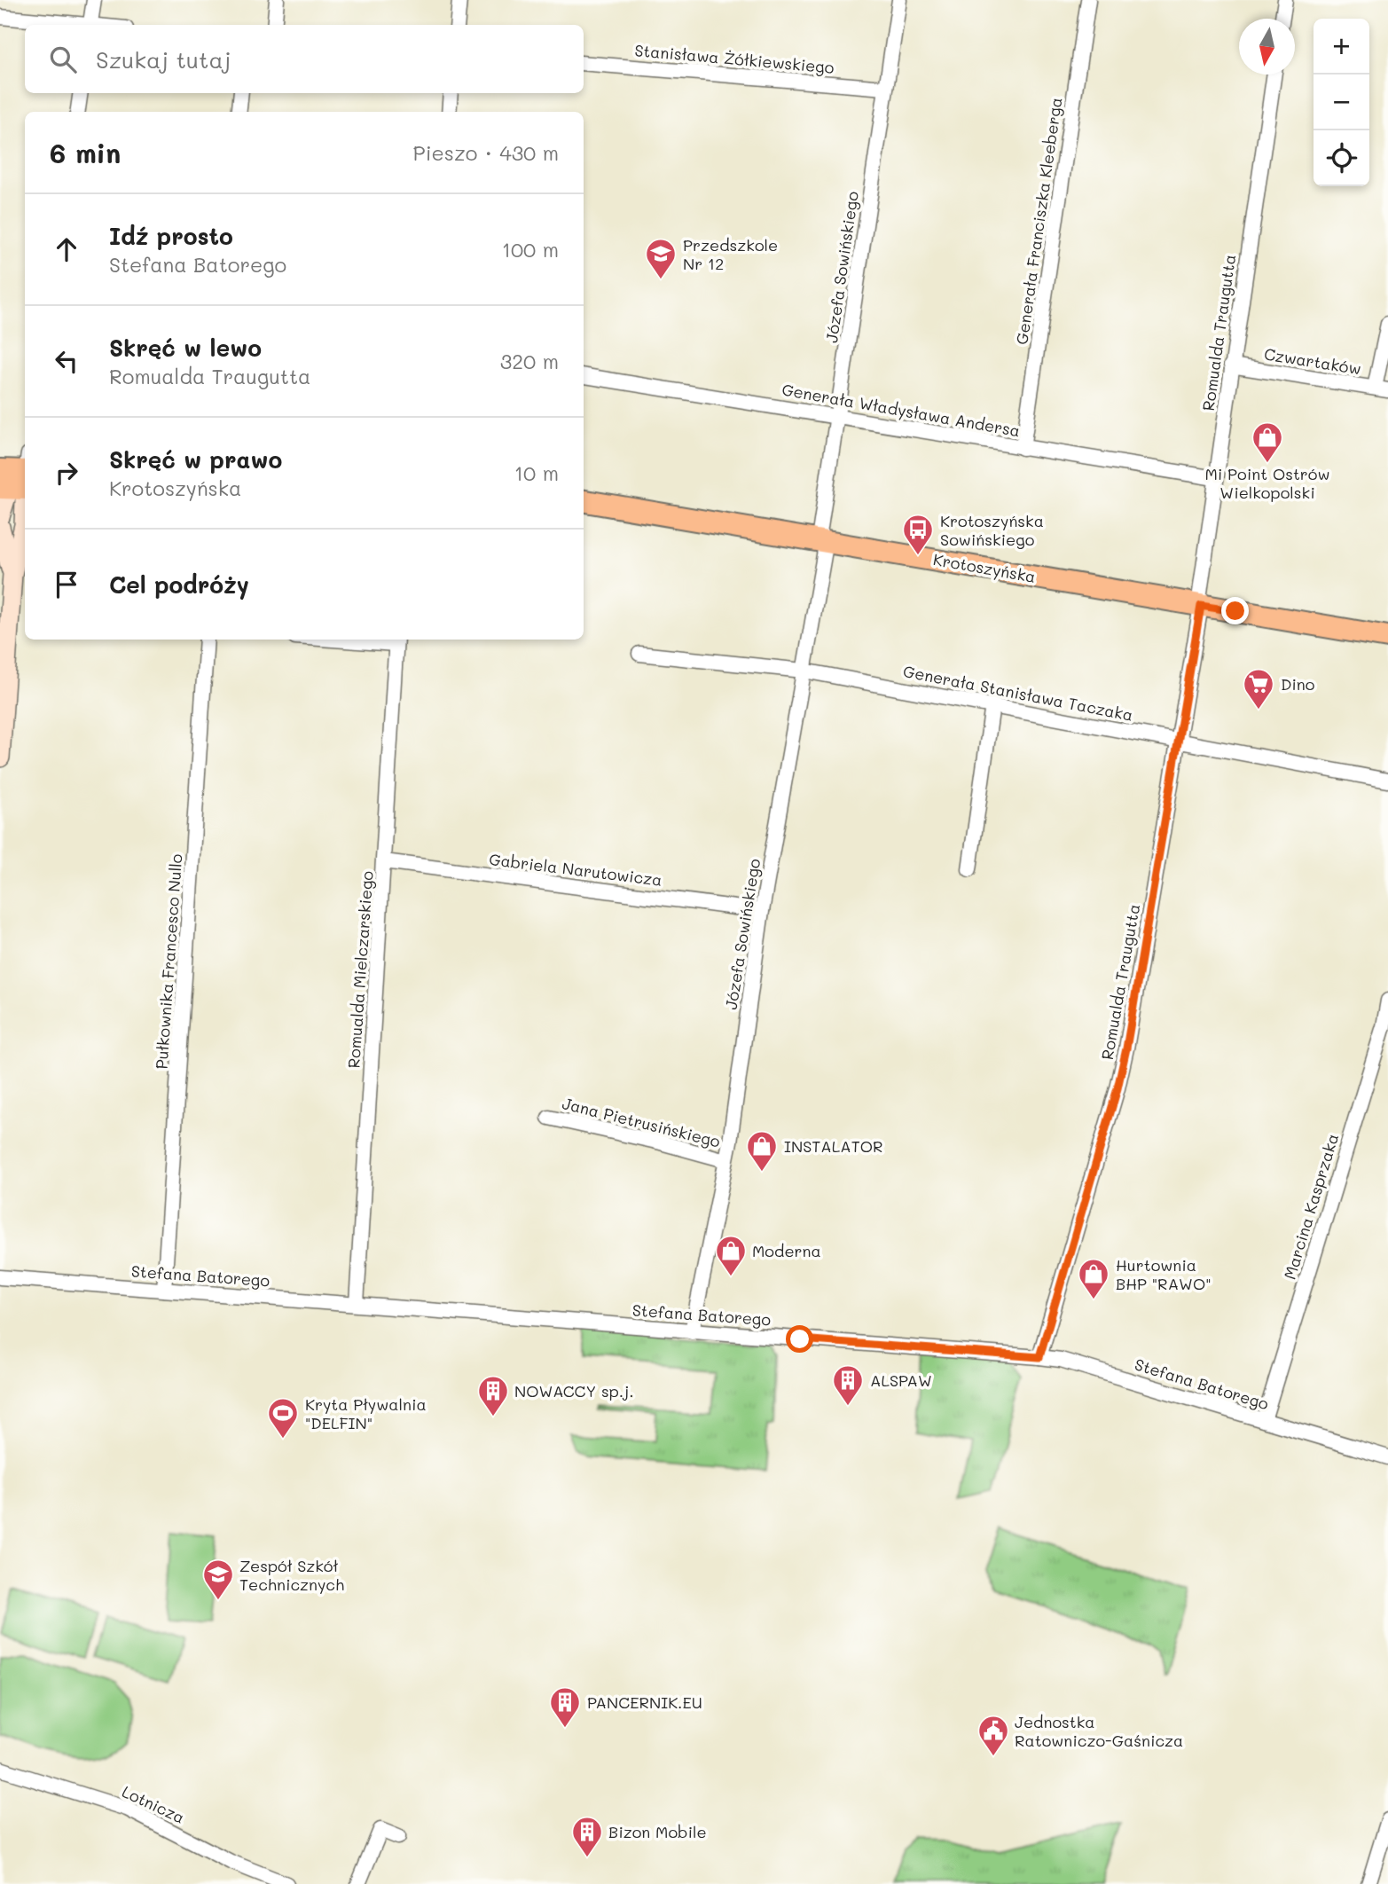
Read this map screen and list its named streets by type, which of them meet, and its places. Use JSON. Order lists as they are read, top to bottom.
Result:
{
  "streets": {
    "main road": ["Krotoszyńska"],
    "street": [
      "Stanisława Żółkiewskiego",
      "Generała Franciszka Kleeberga",
      "Józefa Sowińskiego",
      "Romualda Traugutta",
      "Czwartaków",
      "Generała Władysława Andersa",
      "Generała Stanisława Taczaka",
      "Gabriela Narutowicza",
      "Pułkownika Francesco Nullo",
      "Romualda Mielczarskiego",
      "Jana Pietrusińskiego",
      "Marcina Kasprzaka",
      "Stefana Batorego",
      "Lotnicza"
    ]
  },
  "crossings": [
    ["Stanisława Żółkiewskiego", "Józefa Sowińskiego"],
    ["Generała Franciszka Kleeberga", "Generała Władysława Andersa"],
    ["Józefa Sowińskiego", "Generała Władysława Andersa"],
    ["Józefa Sowińskiego", "Krotoszyńska"],
    ["Józefa Sowińskiego", "Generała Stanisława Taczaka"],
    ["Józefa Sowińskiego", "Gabriela Narutowicza"],
    ["Józefa Sowińskiego", "Jana Pietrusińskiego"],
    ["Józefa Sowińskiego", "Stefana Batorego"],
    ["Romualda Traugutta", "Czwartaków"],
    ["Romualda Traugutta", "Generała Władysława Andersa"],
    ["Romualda Traugutta", "Krotoszyńska"],
    ["Romualda Traugutta", "Generała Stanisława Taczaka"],
    ["Romualda Traugutta", "Stefana Batorego"],
    ["Gabriela Narutowicza", "Romualda Mielczarskiego"],
    ["Pułkownika Francesco Nullo", "Stefana Batorego"],
    ["Romualda Mielczarskiego", "Stefana Batorego"],
    ["Marcina Kasprzaka", "Stefana Batorego"]
  ],
  "places": {
    "school or university": ["Przedszkole Nr 12", "Zespół Szkół Technicznych"],
    "shop": [
      "Mi Point Ostrów Wielkopolski",
      "INSTALATOR",
      "Moderna",
      "Hurtownia BHP \"RAWO\""
    ],
    "bus stop": ["Krotoszyńska Sowińskiego"],
    "supermarket": ["Dino"],
    "building": [
      "ALSPAW",
      "NOWACCY sp.j.",
      "PANCERNIK.EU",
      "Bizon Mobile"
    ],
    "sports": ["Kryta Pływalnia \"DELFIN\""],
    "public building": ["Jednostka Ratowniczo-Gaśnicza"]
  },
  "north": "bottom",
  "page": {
    "map_buttons": ["+", "−"],
    "search": "Szukaj tutaj",
    "heading": ["6 min", "Pieszo · 430 m"],
    "list": [
      ["Idź prosto", "Stefana Batorego", "100 m"],
      ["Skręć w lewo", "Romualda Traugutta", "320 m"],
      ["Skręć w prawo", "Krotoszyńska", "10 m"],
      "Cel podróży"
    ]
  }
}
